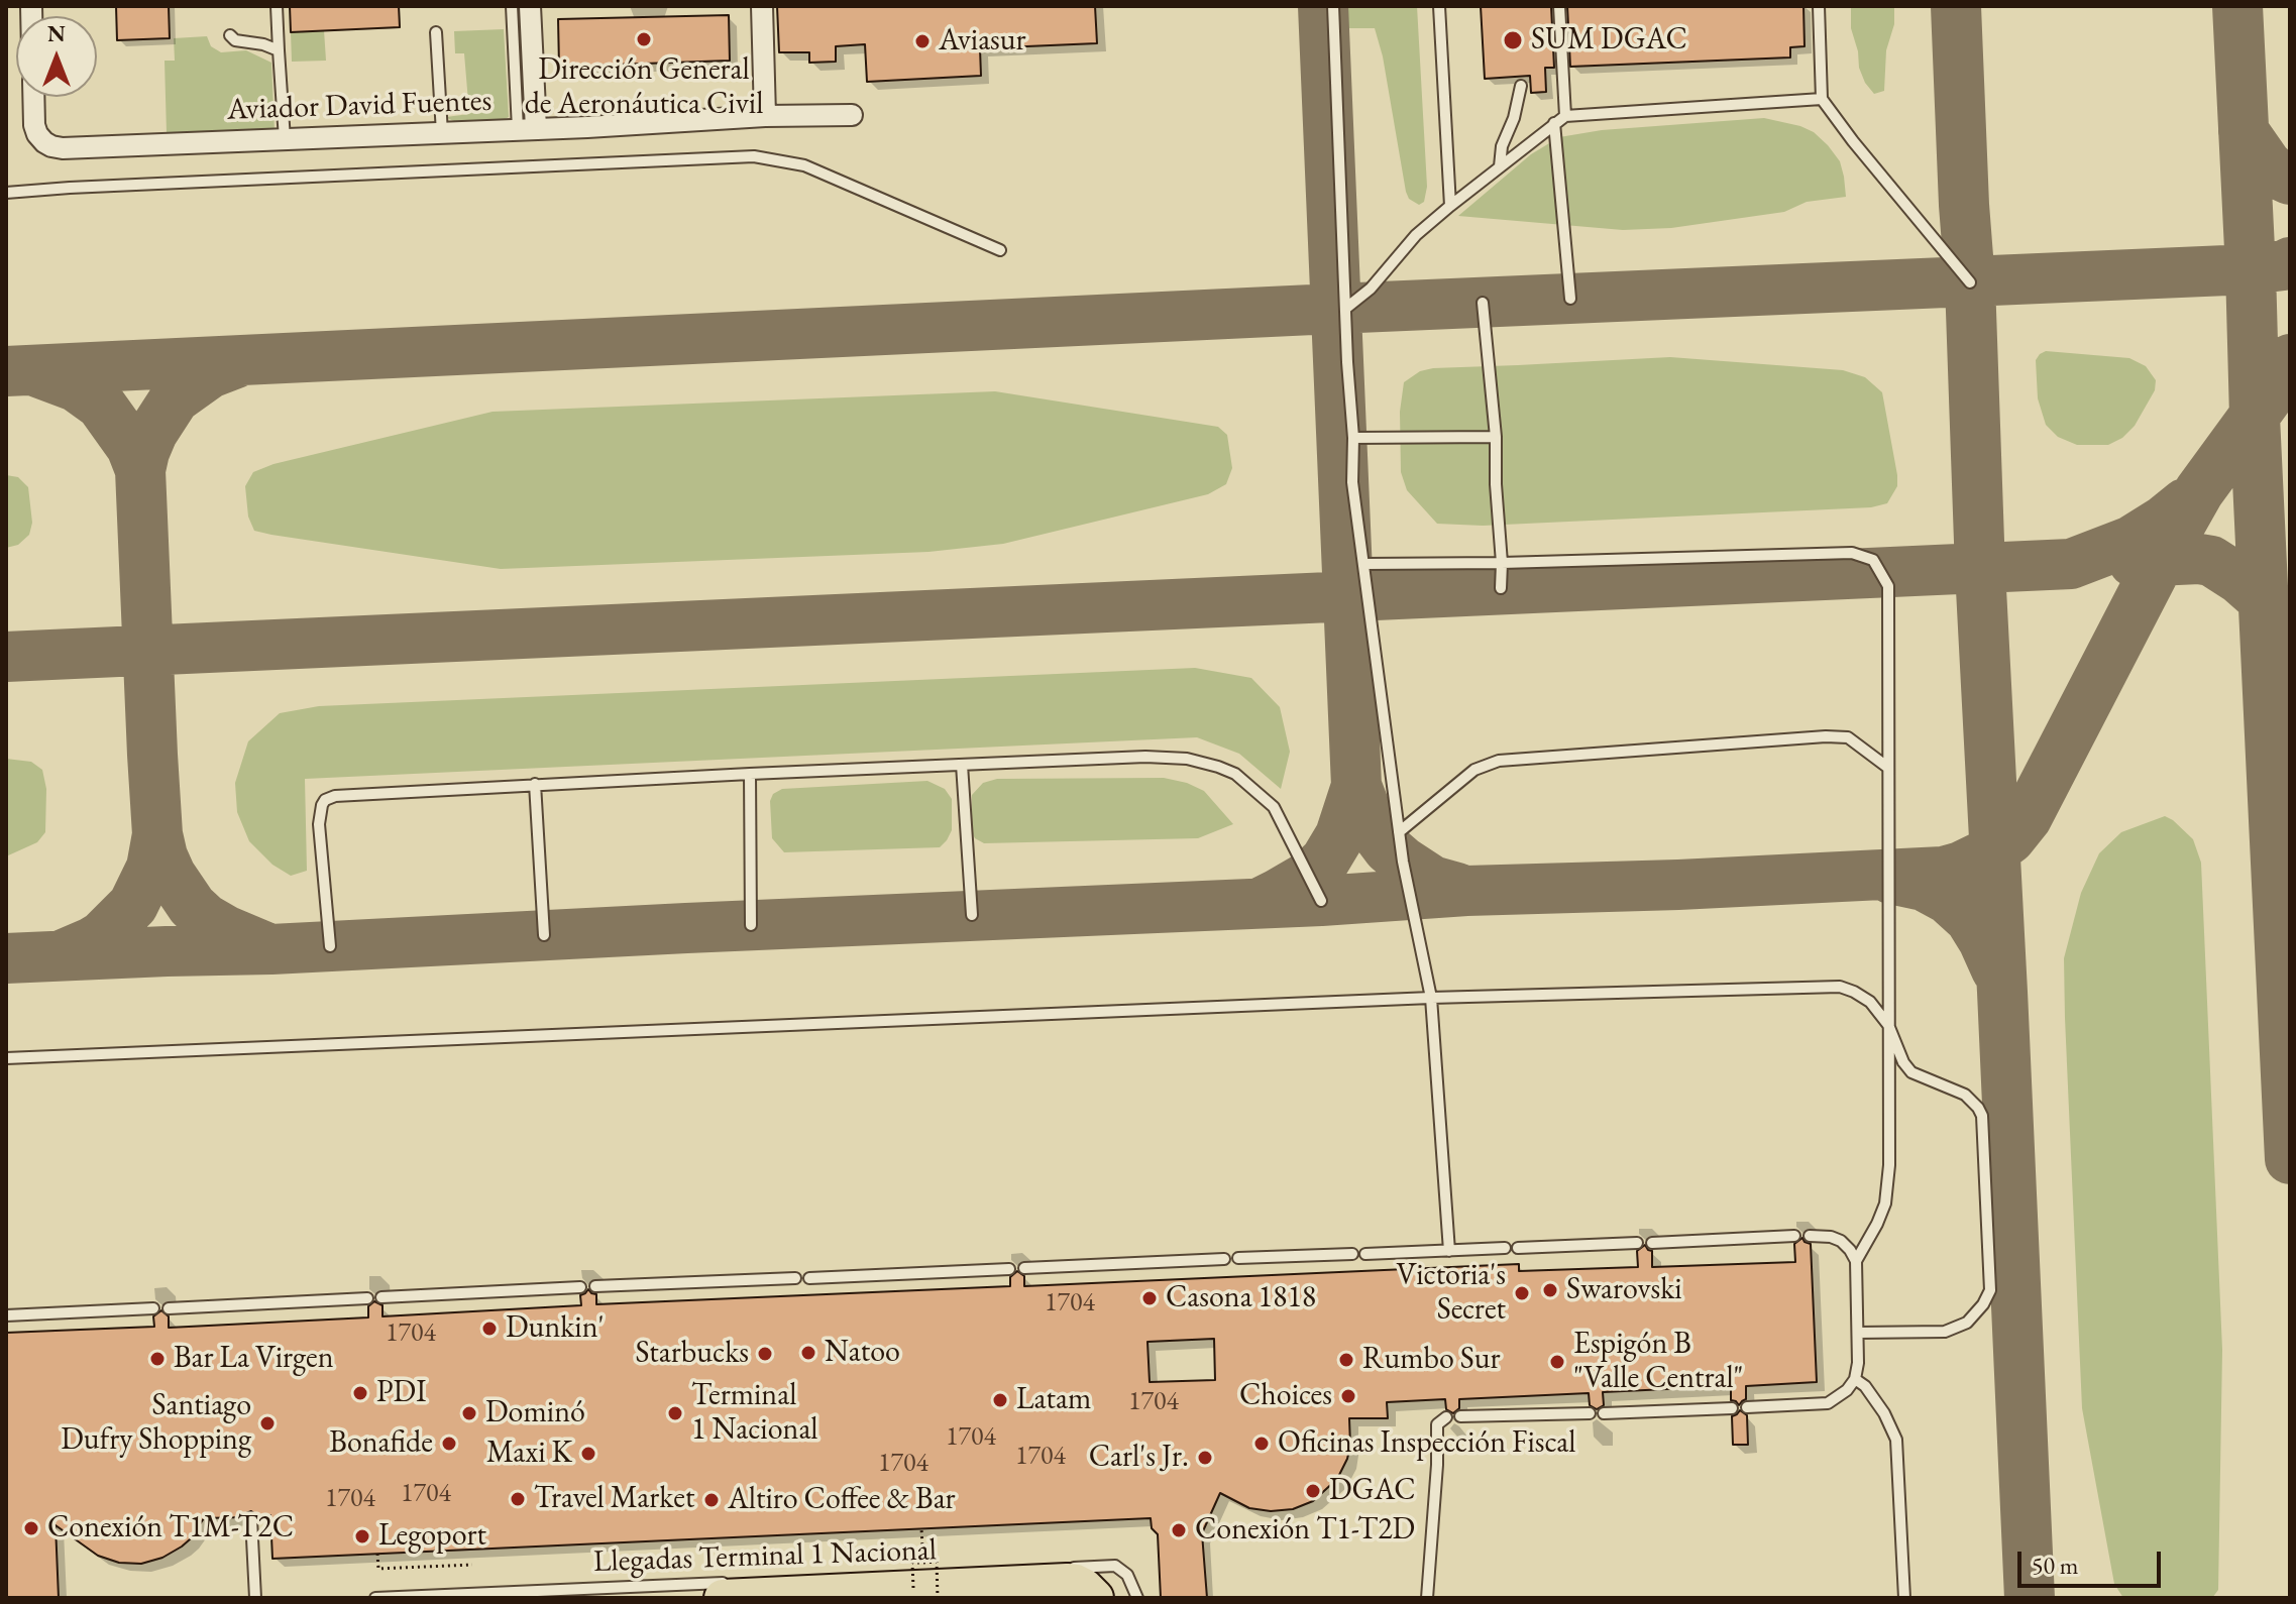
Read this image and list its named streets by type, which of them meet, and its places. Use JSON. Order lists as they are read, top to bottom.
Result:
{
  "streets": {
    "street": ["Aviador David Fuentes"],
    "lane": ["Llegadas Terminal 1 Nacional"]
  },
  "places": [
    "Dirección General de Aeronáutica Civil",
    "SUM DGAC",
    "Aviasur",
    "Swarovski",
    "Victoria's Secret",
    "Casona 1818",
    "Dunkin'",
    "Natoo",
    "Starbucks",
    "Bar La Virgen",
    "Rumbo Sur",
    "Espigón B \"Valle Central\"",
    "PDI",
    "Choices",
    "Latam",
    "Dominó",
    "Terminal 1 Nacional",
    "Santiago Dufry Shopping",
    "Bonafide",
    "Oficinas Inspección Fiscal",
    "Maxi K",
    "Carl's Jr.",
    "DGAC",
    "Travel Market",
    "Altiro Coffee & Bar",
    "Conexión T1M-T2C",
    "Conexión T1-T2D",
    "Legoport"
  ],
  "house_numbers": [
    "1704",
    "1704",
    "1704",
    "1704",
    "1704",
    "1704",
    "1704",
    "1704"
  ],
  "scale_bar": "50 m",
  "north": "top"
}
